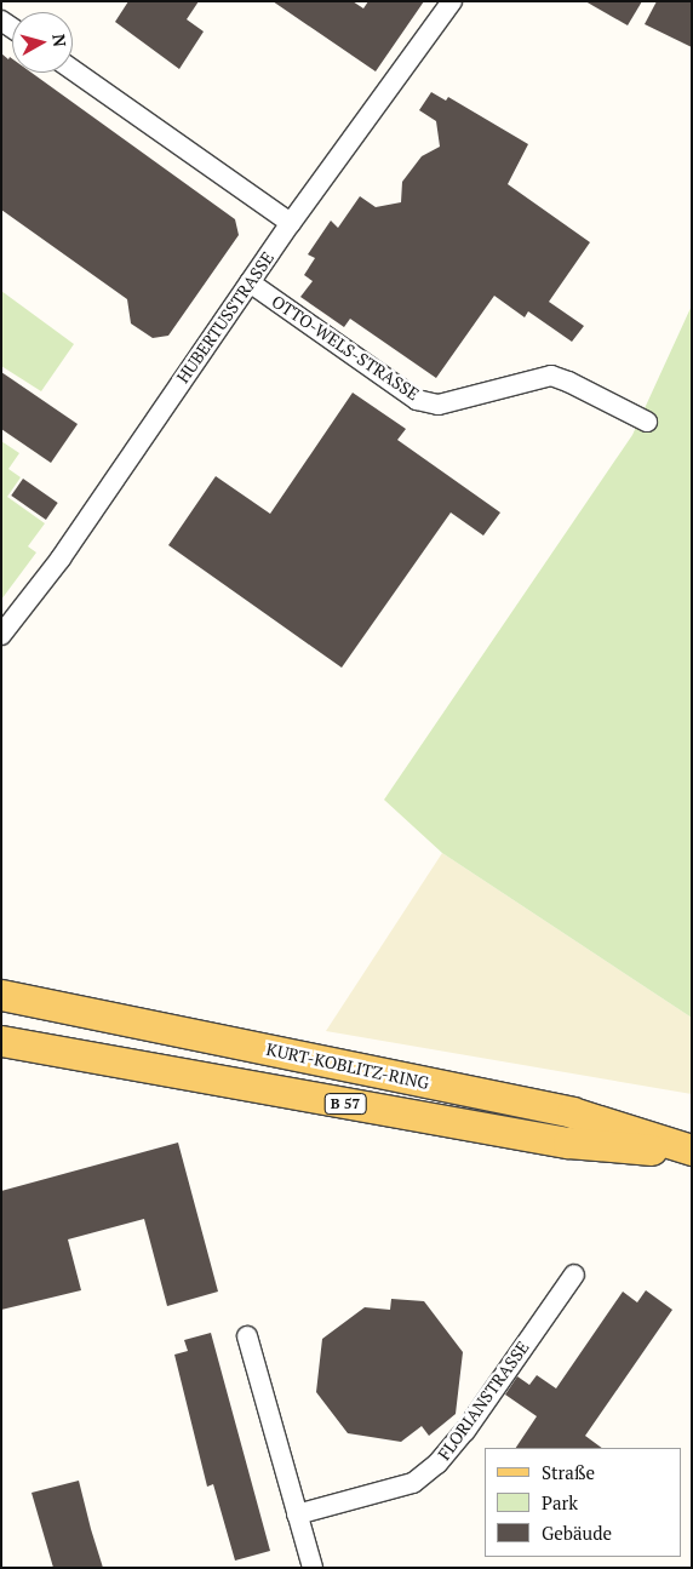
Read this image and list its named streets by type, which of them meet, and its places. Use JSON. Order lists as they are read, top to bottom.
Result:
{
  "streets": {
    "main road": ["KURT-KOBLITZ-RING", "B 57"],
    "street": ["HUBERTUSSTRASSE", "OTTO-WELS-STRASSE", "FLORIANSTRASSE"]
  },
  "crossings": [
    ["HUBERTUSSTRASSE", "OTTO-WELS-STRASSE"]
  ],
  "legend": ["Straße", "Park", "Gebäude"],
  "north": "right"
}
